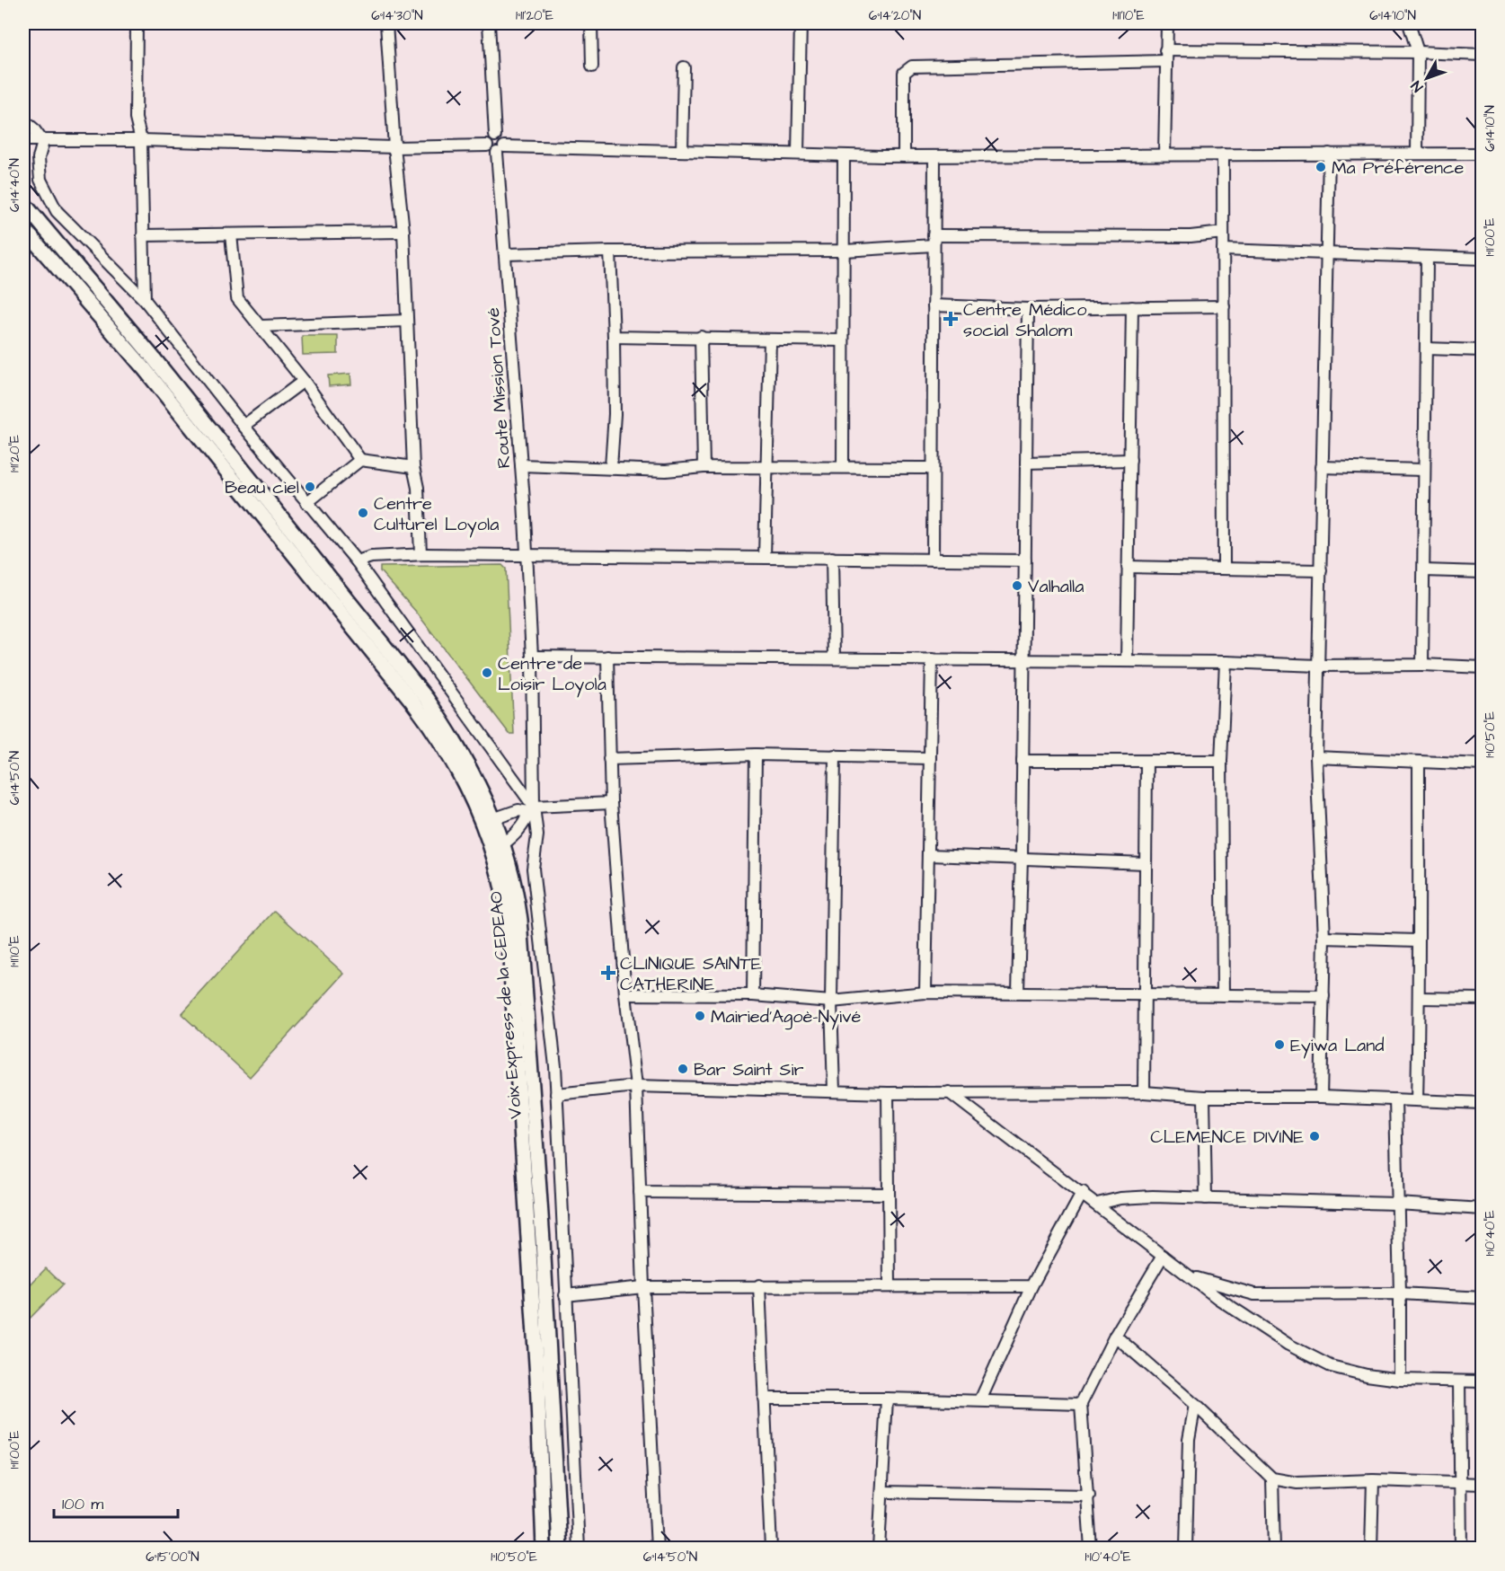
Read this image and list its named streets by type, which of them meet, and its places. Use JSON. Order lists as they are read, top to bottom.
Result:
{
  "streets": {
    "street": ["Route Mission Tové"]
  },
  "places": {
    "other": [
      "Ma Préférence",
      "Beau ciel",
      "Centre Culturel Loyola",
      "Valhalla",
      "Centre de Loisir Loyola",
      "Mairied'Agoè-Nyivé",
      "Eyiwa Land",
      "Bar Saint Sir",
      "CLEMENCE DIVINE"
    ],
    "health": ["Centre Médico social Shalom", "CLINIQUE SAINTE CATHERINE"]
  },
  "scale_bar": "100 m",
  "north": "bottom left",
  "coordinates": [
    "6°14'30\"N",
    "1°11'20\"E",
    "6°14'20\"N",
    "1°11'10\"E",
    "6°14'10\"N",
    "6°14'40\"N",
    "1°11'00\"E",
    "1°10'50\"E",
    "6°14'50\"N",
    "1°10'40\"E",
    "6°15'00\"N"
  ]
}
